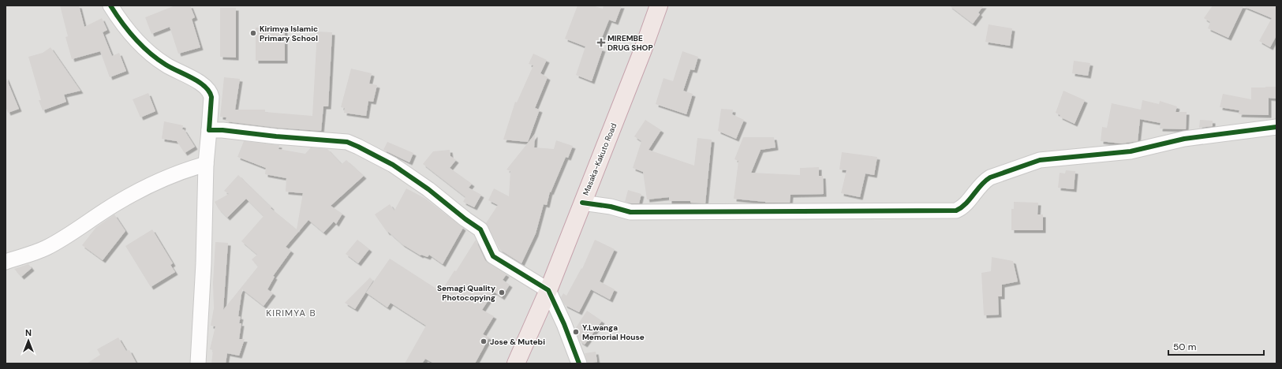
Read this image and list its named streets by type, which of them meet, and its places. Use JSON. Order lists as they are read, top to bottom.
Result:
{
  "streets": {
    "highway": ["Masaka-Kakuto Road"]
  },
  "districts": ["KIRIMYA B"],
  "places": {
    "other": [
      "Kirimya Islamic Primary School",
      "Semagi Quality Photocopying",
      "Y.Lwanga Memorial House",
      "Jose & Mutebi"
    ],
    "health": ["MIREMBE DRUG SHOP"]
  },
  "scale_bar": "50 m",
  "north": "top"
}
